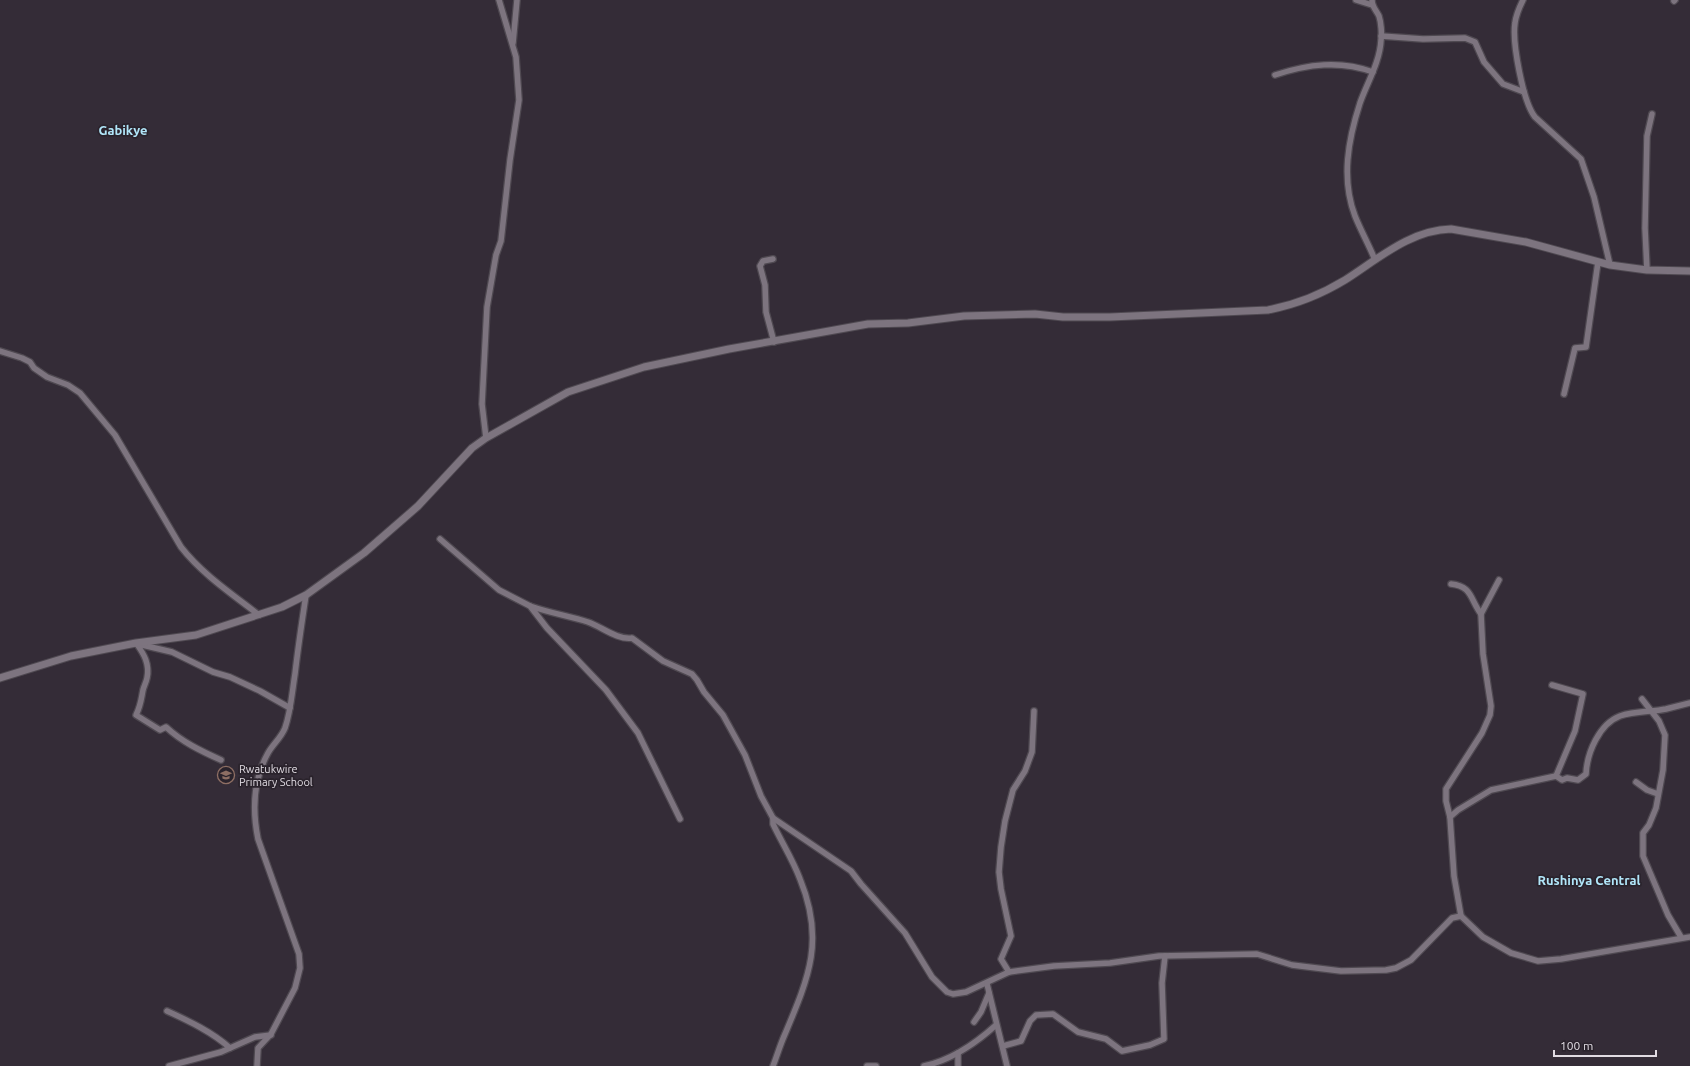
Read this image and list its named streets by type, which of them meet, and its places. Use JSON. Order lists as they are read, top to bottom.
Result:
{
  "districts": ["Gabikye", "Rushinya Central"],
  "places": {
    "school or university": ["Rwatukwire Primary School"]
  },
  "scale_bar": "100 m"
}
